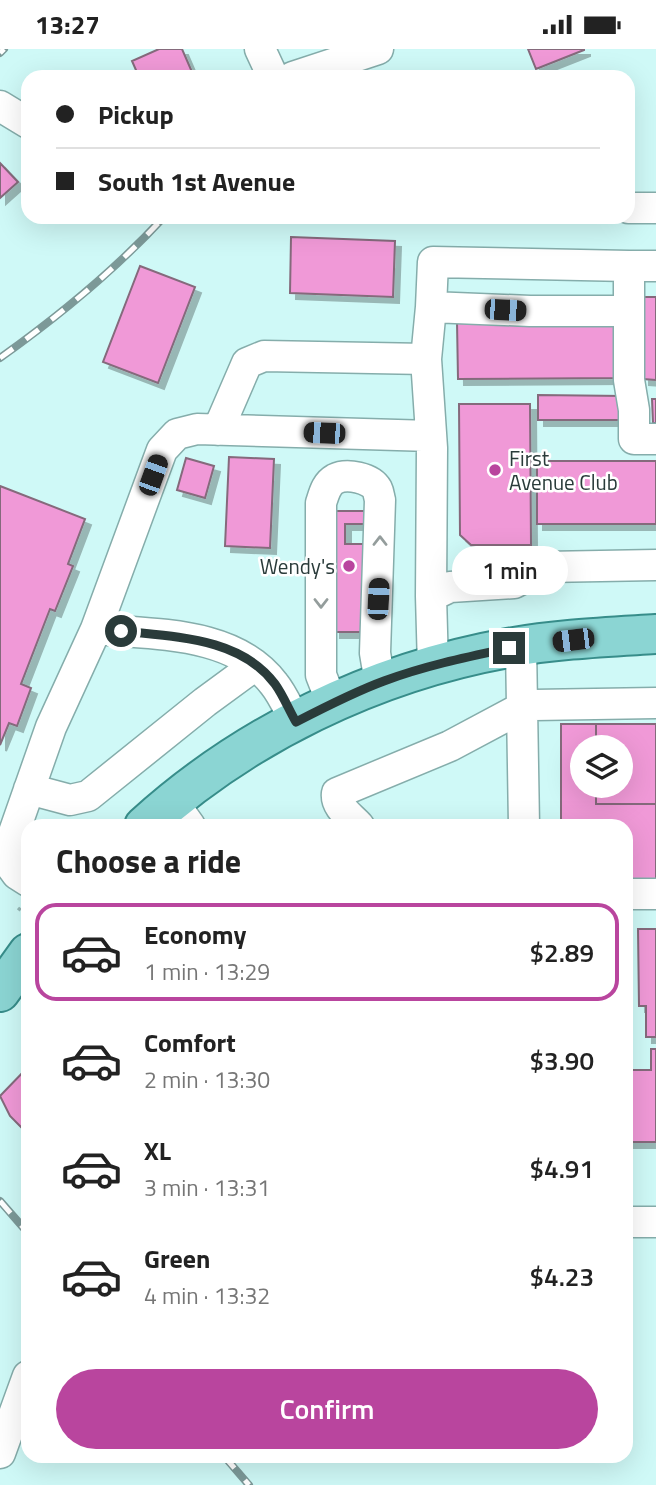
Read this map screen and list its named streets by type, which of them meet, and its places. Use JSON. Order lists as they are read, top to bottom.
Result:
{
  "places": ["First Avenue Club", "Wendy's"],
  "page": {
    "status": "13:27",
    "banner": ["Pickup", "South 1st Avenue"],
    "bubble": "1 min",
    "heading": "Choose a ride",
    "list": [
      {
        "name": "Economy",
        "note": "1 min · 13:29",
        "value": "$2.89"
      },
      {
        "name": "Comfort",
        "note": "2 min · 13:30",
        "value": "$3.90"
      },
      {
        "name": "XL",
        "note": "3 min · 13:31",
        "value": "$4.91"
      },
      {
        "name": "Green",
        "note": "4 min · 13:32",
        "value": "$4.23"
      }
    ],
    "buttons": "Confirm"
  }
}
